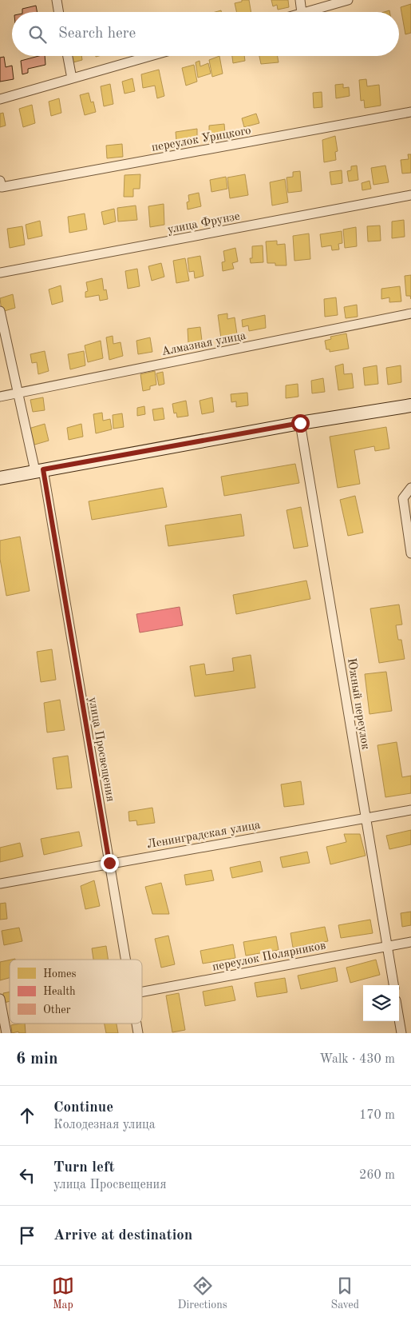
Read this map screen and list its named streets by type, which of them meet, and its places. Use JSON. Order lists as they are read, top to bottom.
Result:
{
  "streets": {
    "street": [
      "переулок Урицкого",
      "улица Фрунзе",
      "Алмазная улица",
      "Южный переулок",
      "улица Просвещения",
      "Ленинградская улица",
      "переулок Полярников"
    ]
  },
  "crossings": [
    ["Алмазная улица", "улица Просвещения"],
    ["Южный переулок", "Ленинградская улица"],
    ["Южный переулок", "переулок Полярников"],
    ["улица Просвещения", "Ленинградская улица"]
  ],
  "legend": ["Homes", "Health", "Other"],
  "page": {
    "search": "Search here",
    "heading": ["6 min", "Walk · 430 m"],
    "list": [
      ["Continue", "Колодезная улица", "170 m"],
      ["Turn left", "улица Просвещения", "260 m"],
      "Arrive at destination"
    ],
    "nav": ["Map", "Directions", "Saved"]
  }
}
